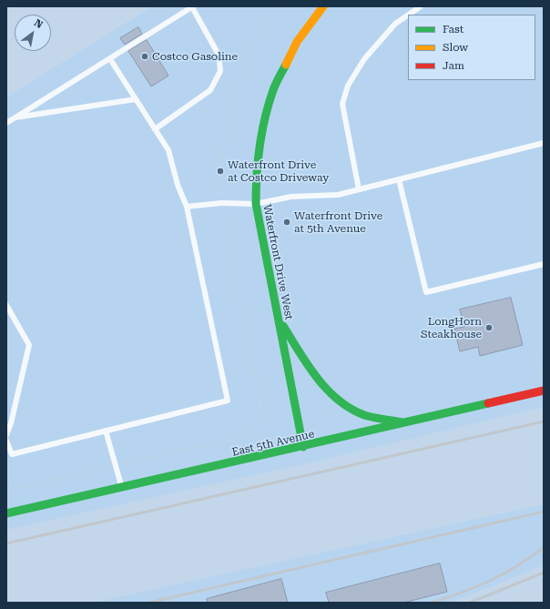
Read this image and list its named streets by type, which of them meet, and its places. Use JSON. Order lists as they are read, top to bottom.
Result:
{
  "streets": {
    "street": ["Waterfront Drive West", "East 5th Avenue"]
  },
  "crossings": [
    ["Waterfront Drive West", "East 5th Avenue"]
  ],
  "places": [
    "Costco Gasoline",
    "Waterfront Drive at Costco Driveway",
    "Waterfront Drive at 5th Avenue",
    "LongHorn Steakhouse"
  ],
  "legend": ["Fast", "Slow", "Jam"],
  "north": "top right"
}
